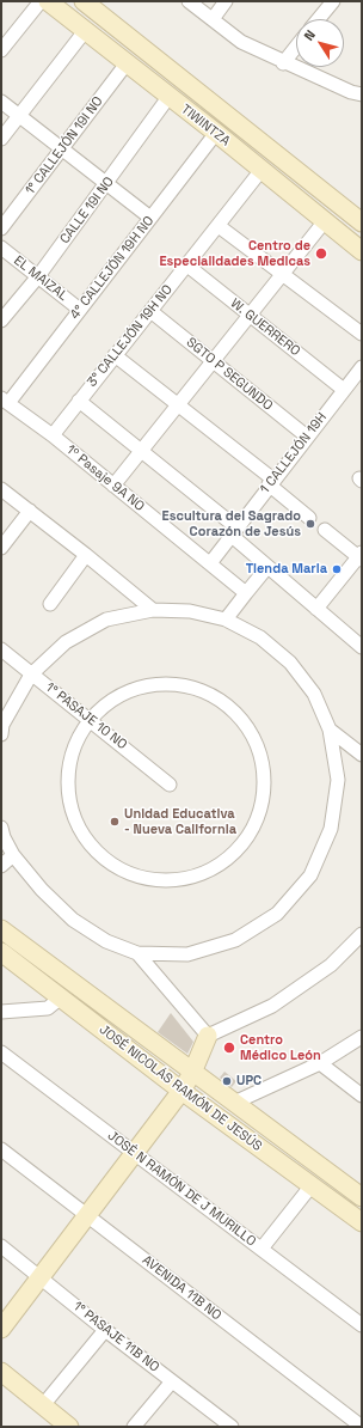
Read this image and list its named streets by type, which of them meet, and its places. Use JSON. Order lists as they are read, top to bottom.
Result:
{
  "streets": {
    "street": [
      "TIWINTZA",
      "1° CALLEJÓN 19I NO",
      "CALLE 19I NO",
      "4° CALLEJÓN 19H NO",
      "EL MAIZAL",
      "W. GUERRERO",
      "3° CALLEJÓN 19H NO",
      "SGTO P SEGUNDO",
      "1 CALLEJÓN 19H",
      "1º Pasaje 9A NO",
      "1° PASAJE 10 NO",
      "JOSÉ NICOLÁS RAMÓN DE JESÚS",
      "JOSÉ N RAMÓN DE J MURILLO",
      "AVENIDA 11B NO",
      "1° PASAJE 11B NO"
    ]
  },
  "crossings": [
    ["TIWINTZA", "1° CALLEJÓN 19I NO"],
    ["TIWINTZA", "CALLE 19I NO"],
    ["TIWINTZA", "4° CALLEJÓN 19H NO"],
    ["TIWINTZA", "3° CALLEJÓN 19H NO"],
    ["CALLE 19I NO", "EL MAIZAL"],
    ["4° CALLEJÓN 19H NO", "EL MAIZAL"],
    ["4° CALLEJÓN 19H NO", "1º Pasaje 9A NO"],
    ["W. GUERRERO", "3° CALLEJÓN 19H NO"],
    ["W. GUERRERO", "1 CALLEJÓN 19H"],
    ["3° CALLEJÓN 19H NO", "SGTO P SEGUNDO"],
    ["3° CALLEJÓN 19H NO", "1º Pasaje 9A NO"],
    ["SGTO P SEGUNDO", "1 CALLEJÓN 19H"],
    ["1 CALLEJÓN 19H", "1º Pasaje 9A NO"]
  ],
  "places": [
    "Centro de Especialidades Medicas",
    "Escultura del Sagrado Corazón de Jesús",
    "Tienda Maria",
    "Unidad Educativa - Nueva California",
    "Centro Médico León",
    "UPC"
  ],
  "north": "top left"
}
